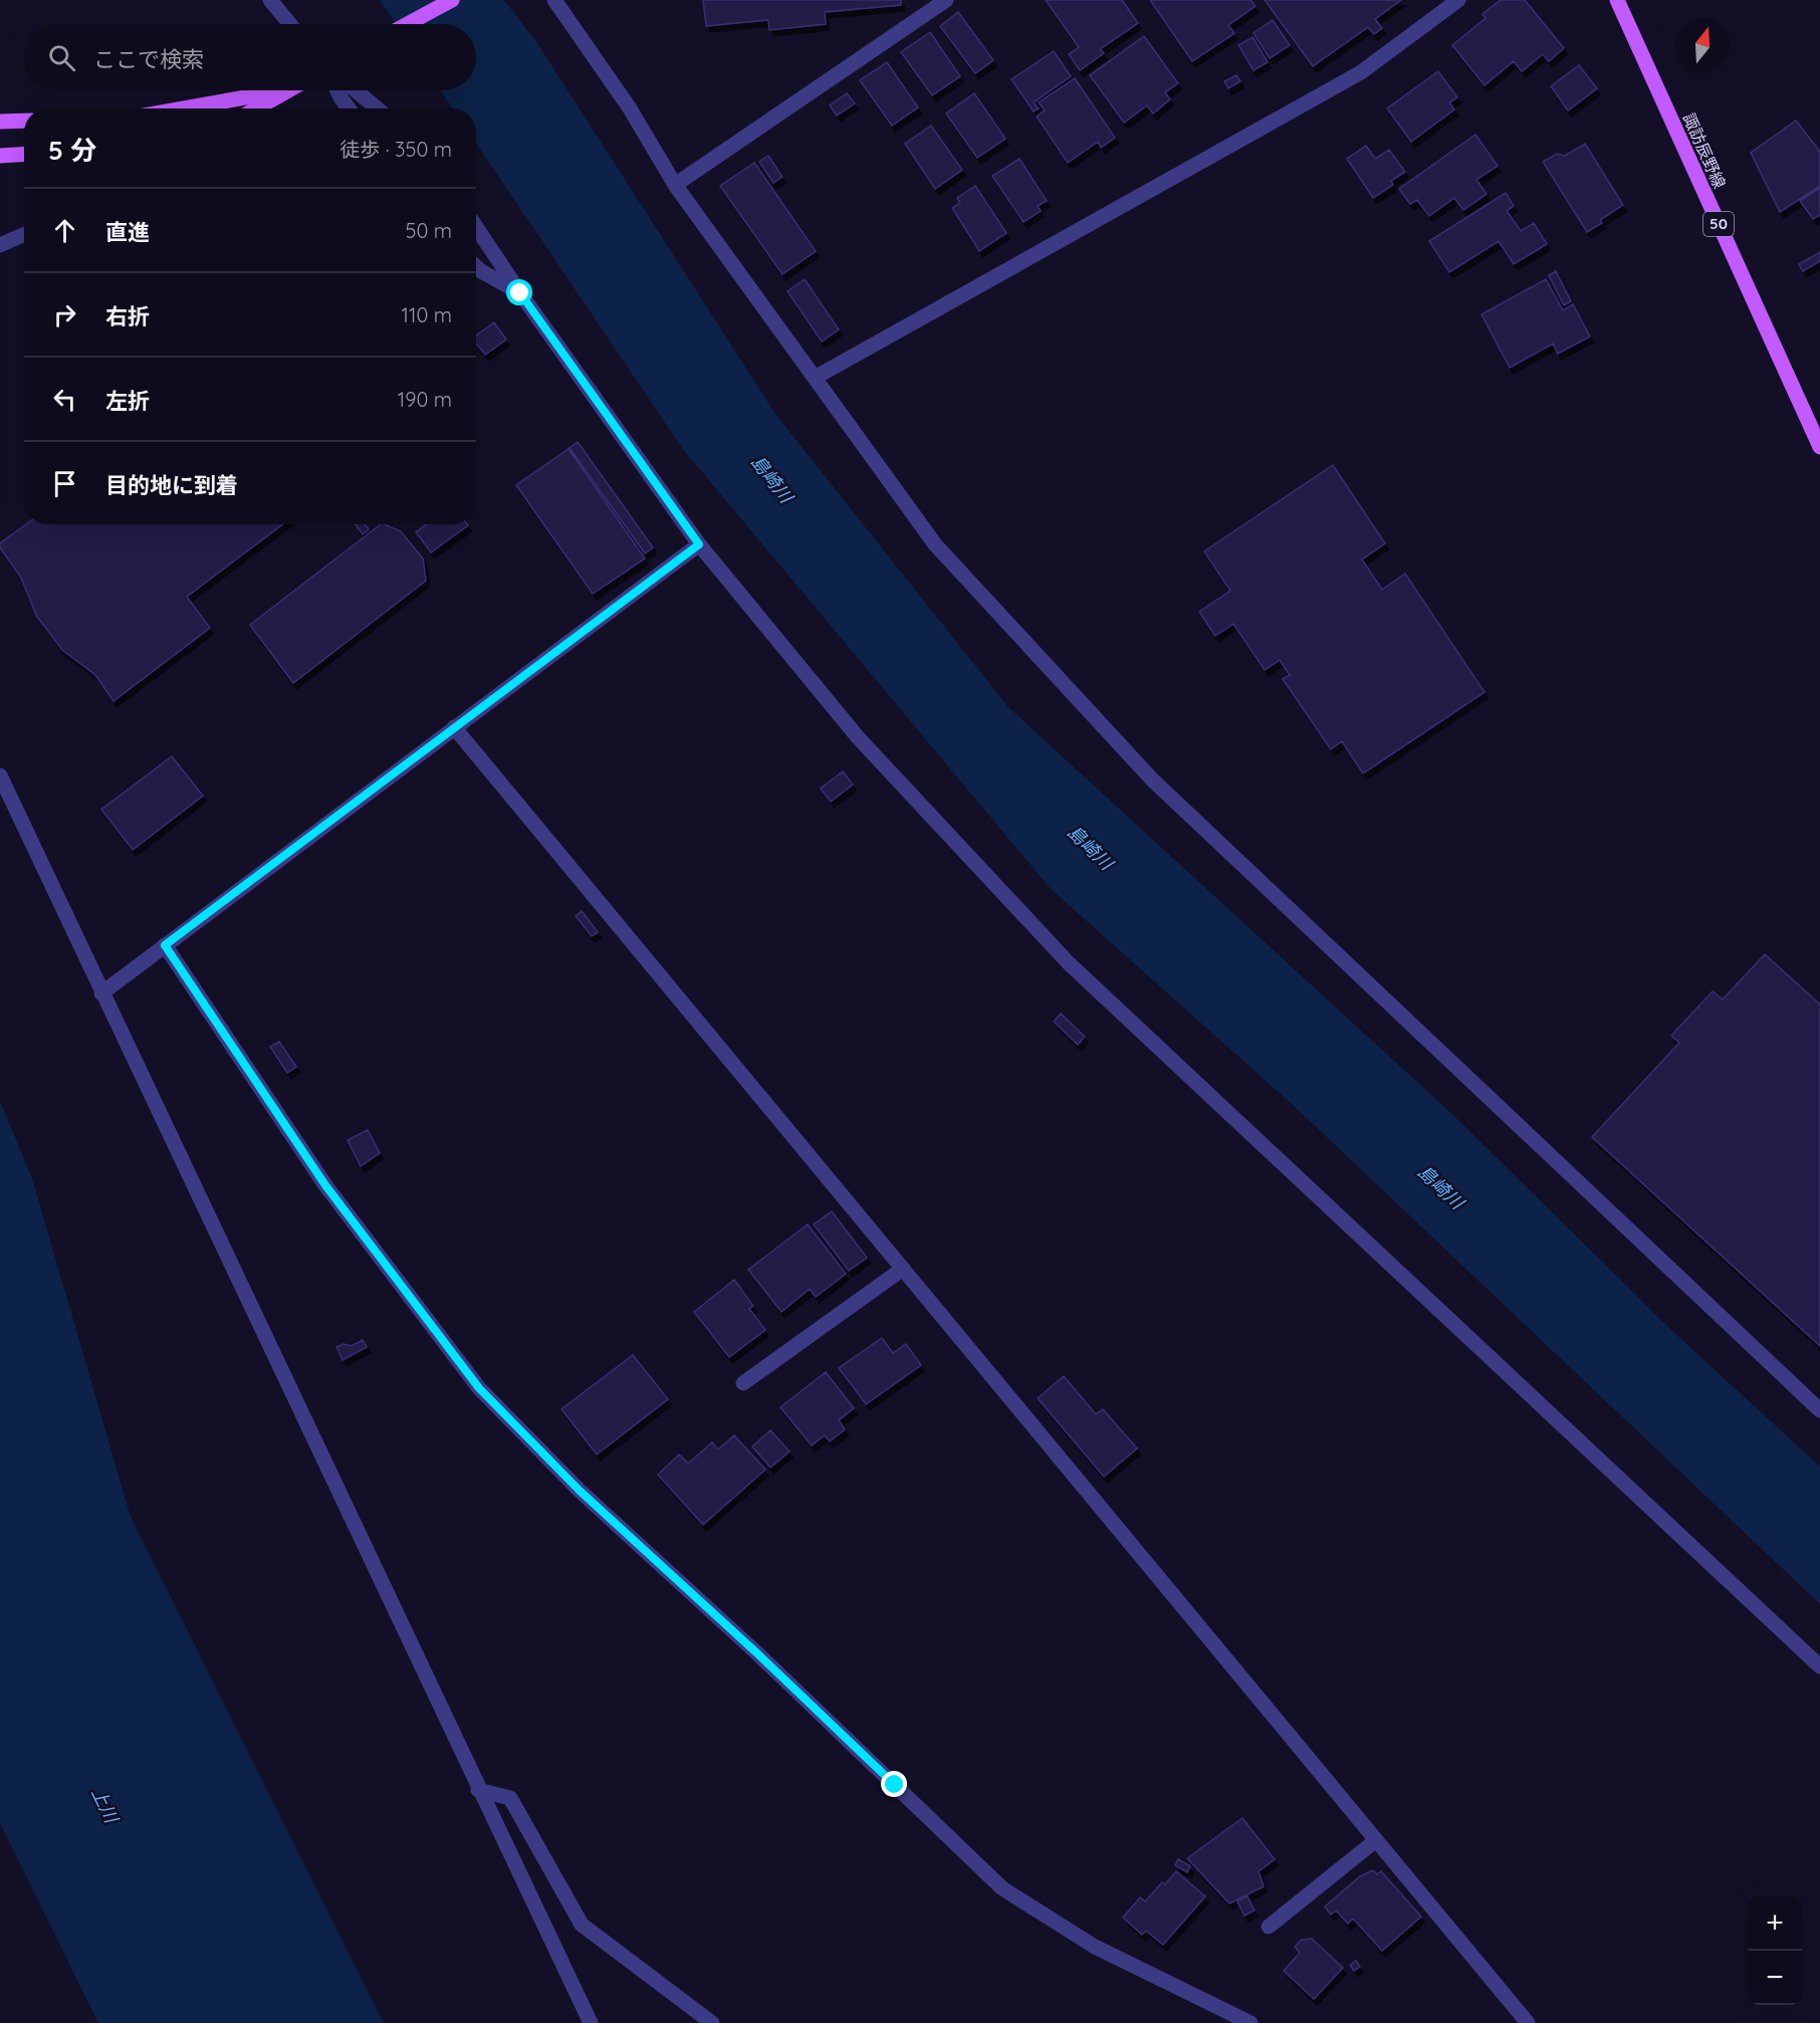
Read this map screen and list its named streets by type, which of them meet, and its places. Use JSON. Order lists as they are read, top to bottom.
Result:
{
  "streets": {
    "main road": ["諏訪辰野線", "50"]
  },
  "water": ["島崎川", "上川"],
  "north": "top",
  "page": {
    "search": "ここで検索",
    "heading": ["5 分", "徒歩 · 350 m"],
    "list": [
      ["直進", "50 m"],
      ["右折", "110 m"],
      ["左折", "190 m"],
      "目的地に到着"
    ],
    "map_buttons": ["+", "−"]
  }
}
